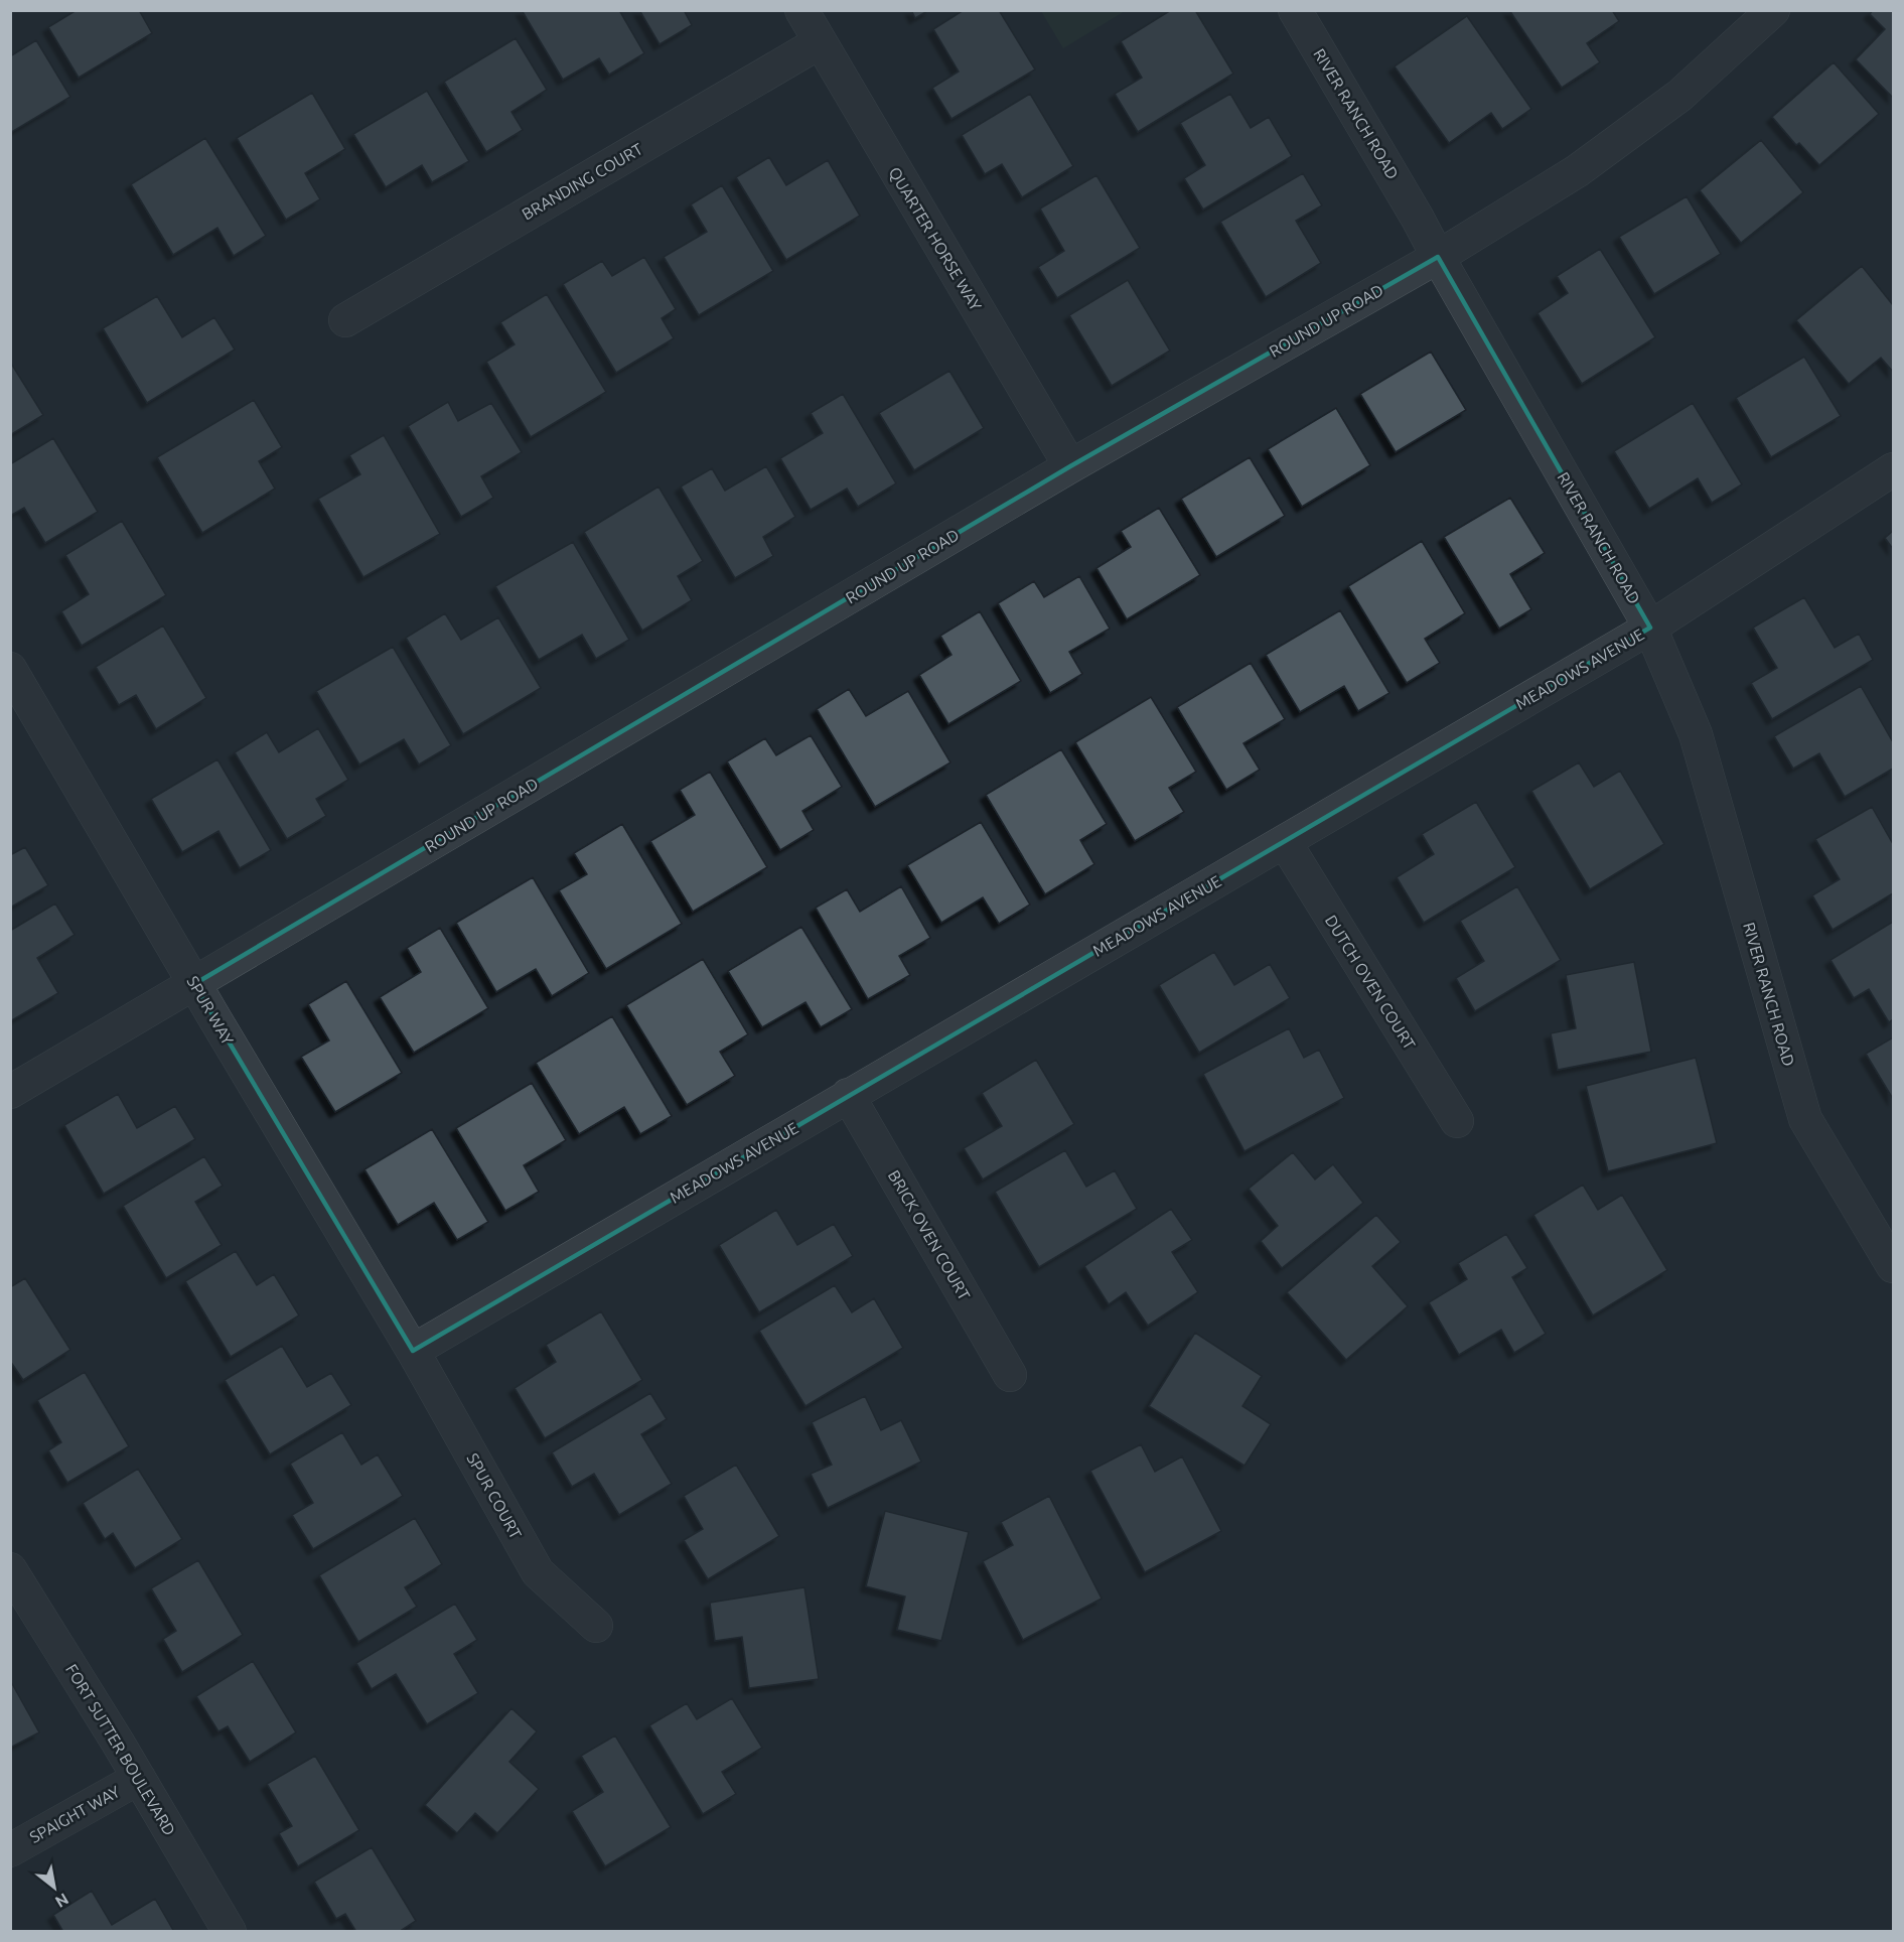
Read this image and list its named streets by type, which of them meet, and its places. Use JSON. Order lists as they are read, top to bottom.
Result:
{
  "streets": {
    "street": [
      "RIVER RANCH ROAD",
      "BRANDING COURT",
      "QUARTER HORSE WAY",
      "ROUND UP ROAD",
      "MEADOWS AVENUE",
      "DUTCH OVEN COURT",
      "SPUR WAY",
      "BRICK OVEN COURT",
      "SPUR COURT",
      "FORT SUTTER BOULEVARD",
      "SPAIGHT WAY"
    ]
  },
  "crossings": [
    ["RIVER RANCH ROAD", "ROUND UP ROAD"],
    ["RIVER RANCH ROAD", "MEADOWS AVENUE"],
    ["BRANDING COURT", "QUARTER HORSE WAY"],
    ["QUARTER HORSE WAY", "ROUND UP ROAD"],
    ["ROUND UP ROAD", "SPUR WAY"],
    ["MEADOWS AVENUE", "DUTCH OVEN COURT"],
    ["MEADOWS AVENUE", "SPUR WAY"],
    ["MEADOWS AVENUE", "BRICK OVEN COURT"],
    ["MEADOWS AVENUE", "SPUR COURT"],
    ["SPUR WAY", "SPUR COURT"],
    ["FORT SUTTER BOULEVARD", "SPAIGHT WAY"]
  ],
  "north": "bottom right"
}
